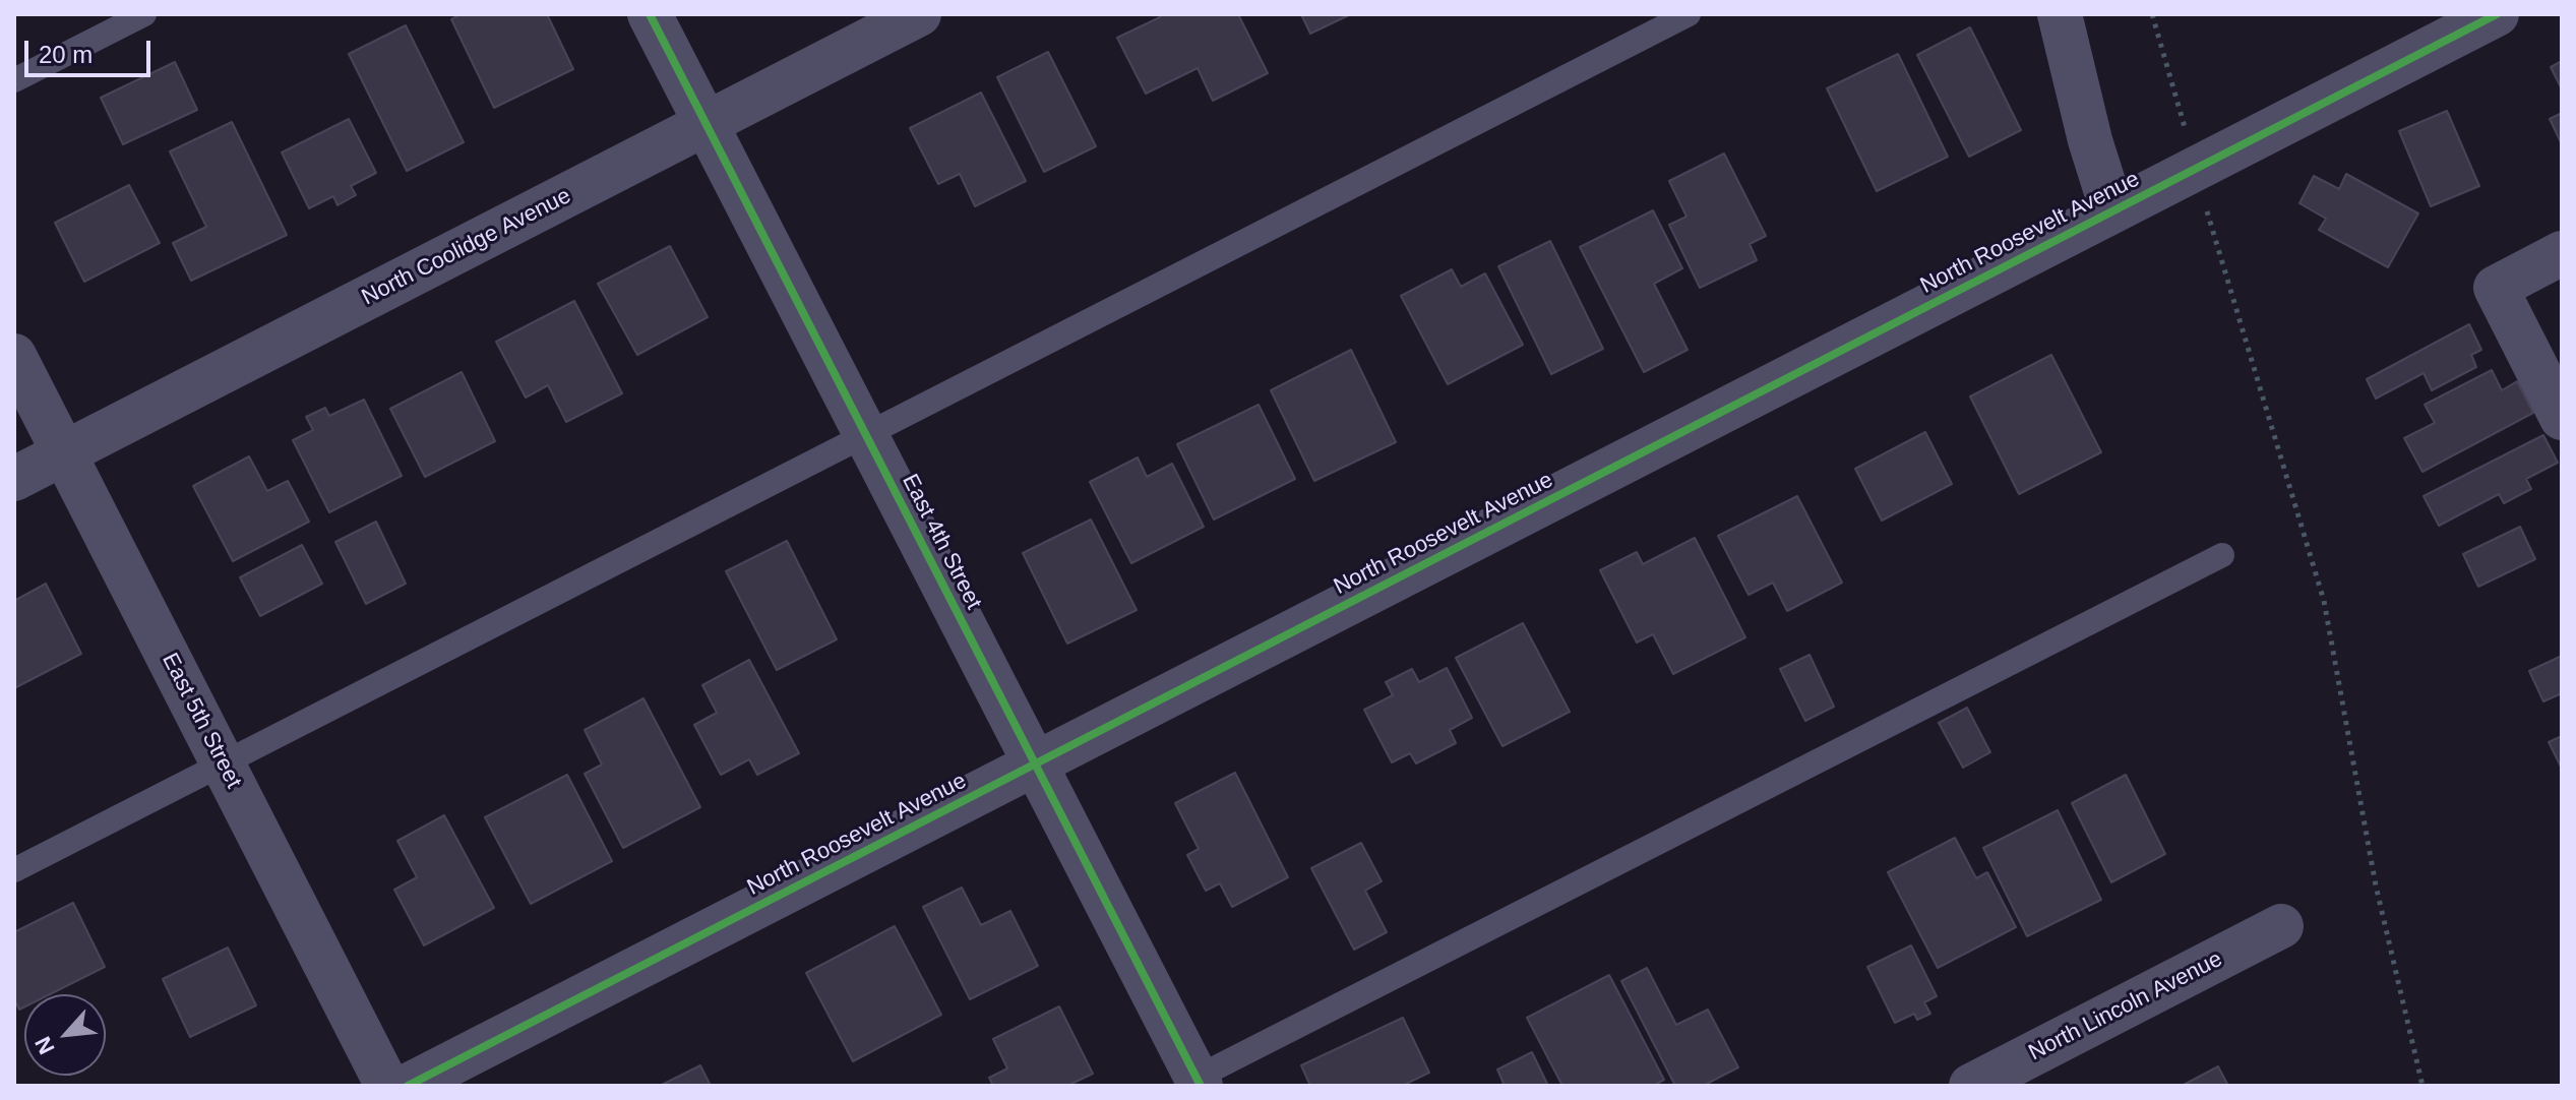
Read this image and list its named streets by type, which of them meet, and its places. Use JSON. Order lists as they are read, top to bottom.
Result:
{
  "streets": {
    "street": [
      "North Roosevelt Avenue",
      "North Coolidge Avenue",
      "East 4th Street",
      "East 5th Street",
      "North Lincoln Avenue"
    ]
  },
  "crossings": [
    ["North Roosevelt Avenue", "East 4th Street"],
    ["North Coolidge Avenue", "East 4th Street"],
    ["North Coolidge Avenue", "East 5th Street"]
  ],
  "scale_bar": "20 m",
  "north": "bottom left"
}
